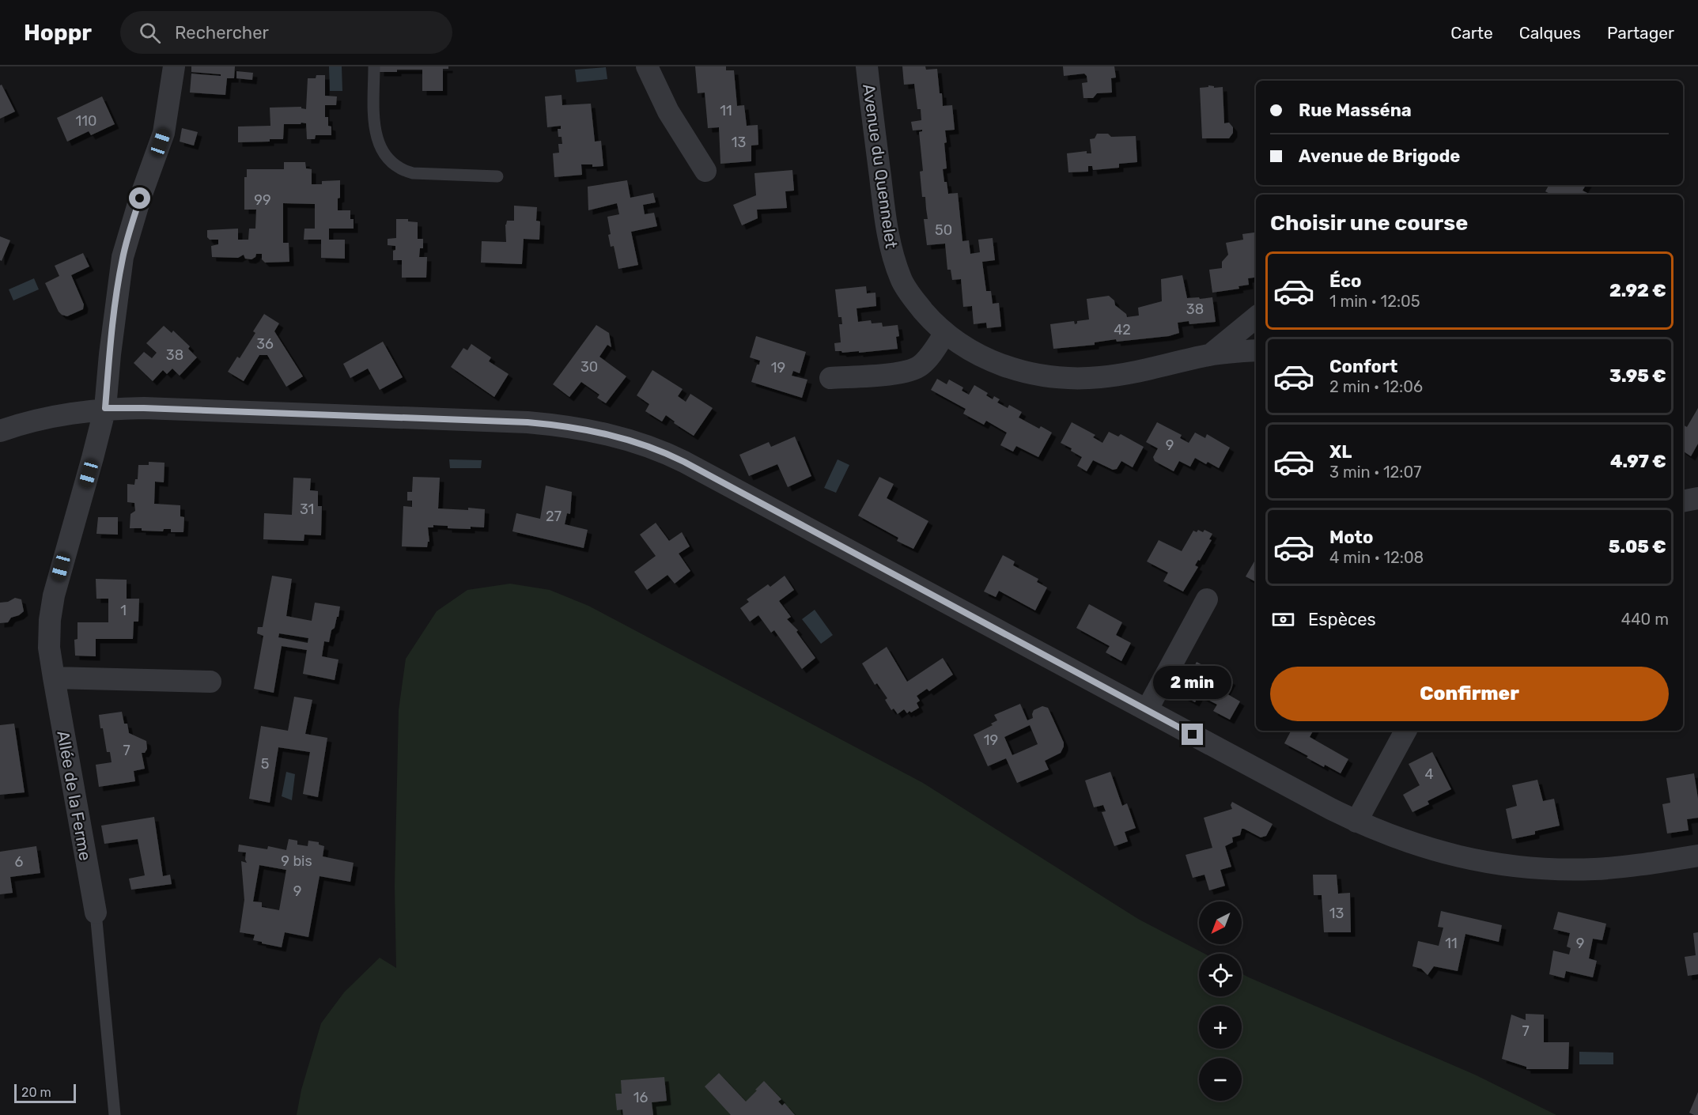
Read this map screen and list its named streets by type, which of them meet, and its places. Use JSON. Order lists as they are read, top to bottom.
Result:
{
  "streets": {
    "street": ["Avenue du Quennelet", "Allée de la Ferme"]
  },
  "house_numbers": [
    "11",
    "110",
    "13",
    "99",
    "50",
    "38",
    "42",
    "36",
    "38",
    "30",
    "19",
    "9",
    "31",
    "27",
    "1",
    "19",
    "7",
    "5",
    "4",
    "9 bis",
    "6",
    "9",
    "13",
    "11",
    "9",
    "7",
    "16"
  ],
  "scale_bar": "20 m",
  "north": "bottom left",
  "page": {
    "header": "Hoppr",
    "search": "Rechercher",
    "nav": ["Carte", "Calques", "Partager"],
    "banner": ["Rue Masséna", "Avenue de Brigode"],
    "heading": "Choisir une course",
    "list": [
      {
        "name": "Éco",
        "note": "1 min · 12:05",
        "value": "2.92 €"
      },
      {
        "name": "Confort",
        "note": "2 min · 12:06",
        "value": "3.95 €"
      },
      {
        "name": "XL",
        "note": "3 min · 12:07",
        "value": "4.97 €"
      },
      {
        "name": "Moto",
        "note": "4 min · 12:08",
        "value": "5.05 €"
      }
    ],
    "pay": ["Espèces", "440 m"],
    "buttons": "Confirmer",
    "bubble": "2 min",
    "map_buttons": ["+", "−"],
    "scale": "20 m"
  }
}
